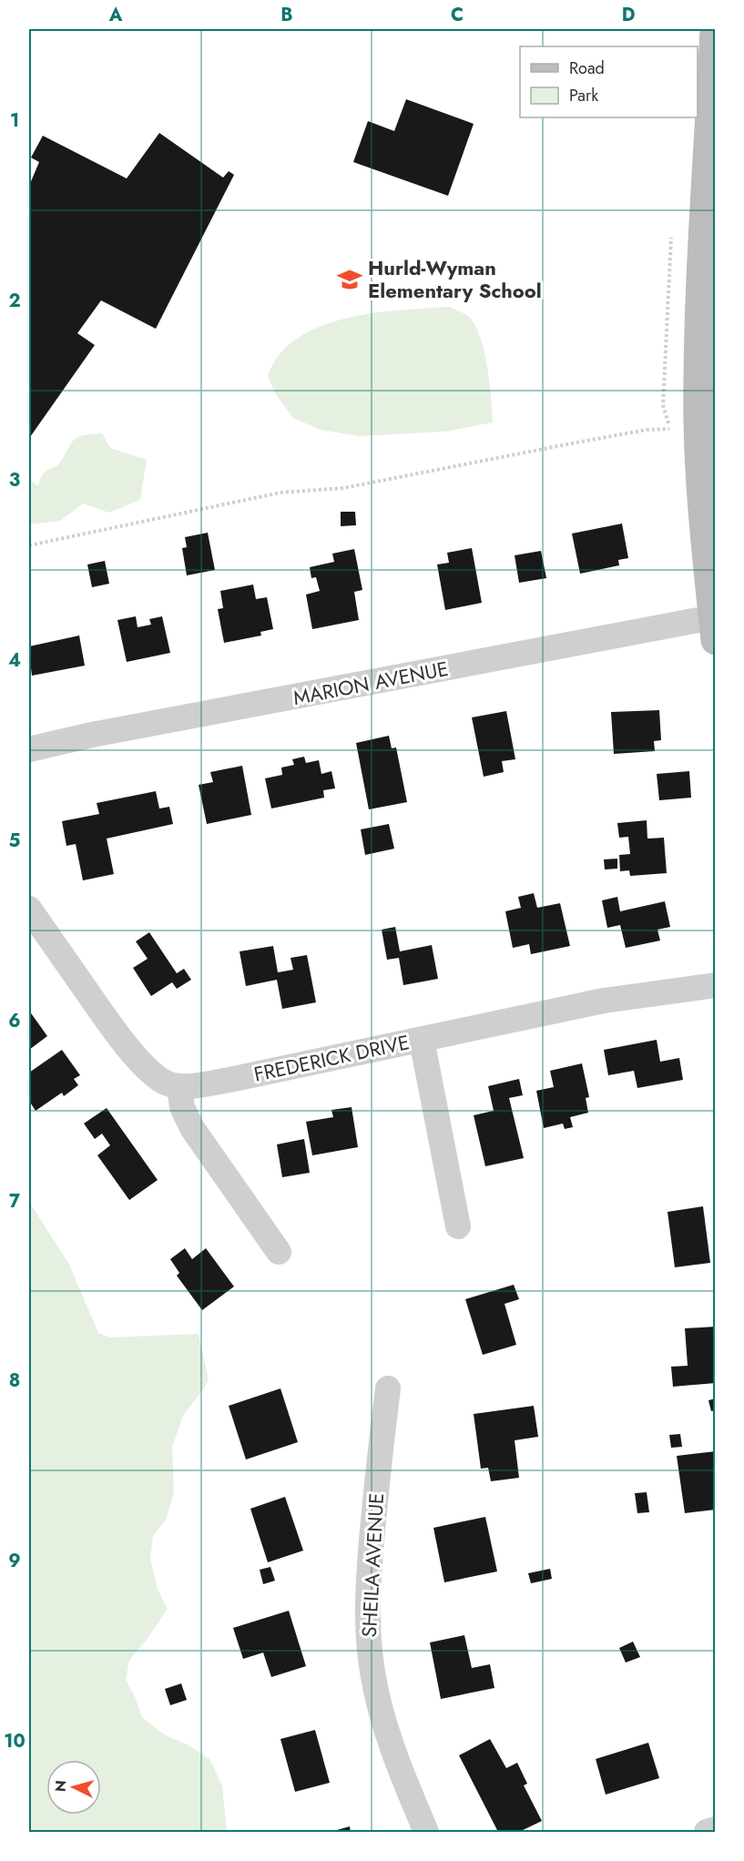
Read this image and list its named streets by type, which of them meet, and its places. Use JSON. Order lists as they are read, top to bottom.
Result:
{
  "streets": {
    "street": ["MARION AVENUE", "FREDERICK DRIVE", "SHEILA AVENUE"]
  },
  "places": {
    "school or university": ["Hurld-Wyman Elementary School"]
  },
  "legend": ["Road", "Park"],
  "north": "left",
  "grid": {
    "columns": [
      "A",
      "B",
      "C",
      "D"
    ],
    "rows": [
      "1",
      "2",
      "3",
      "4",
      "5",
      "6",
      "7",
      "8",
      "9",
      "10"
    ]
  }
}
